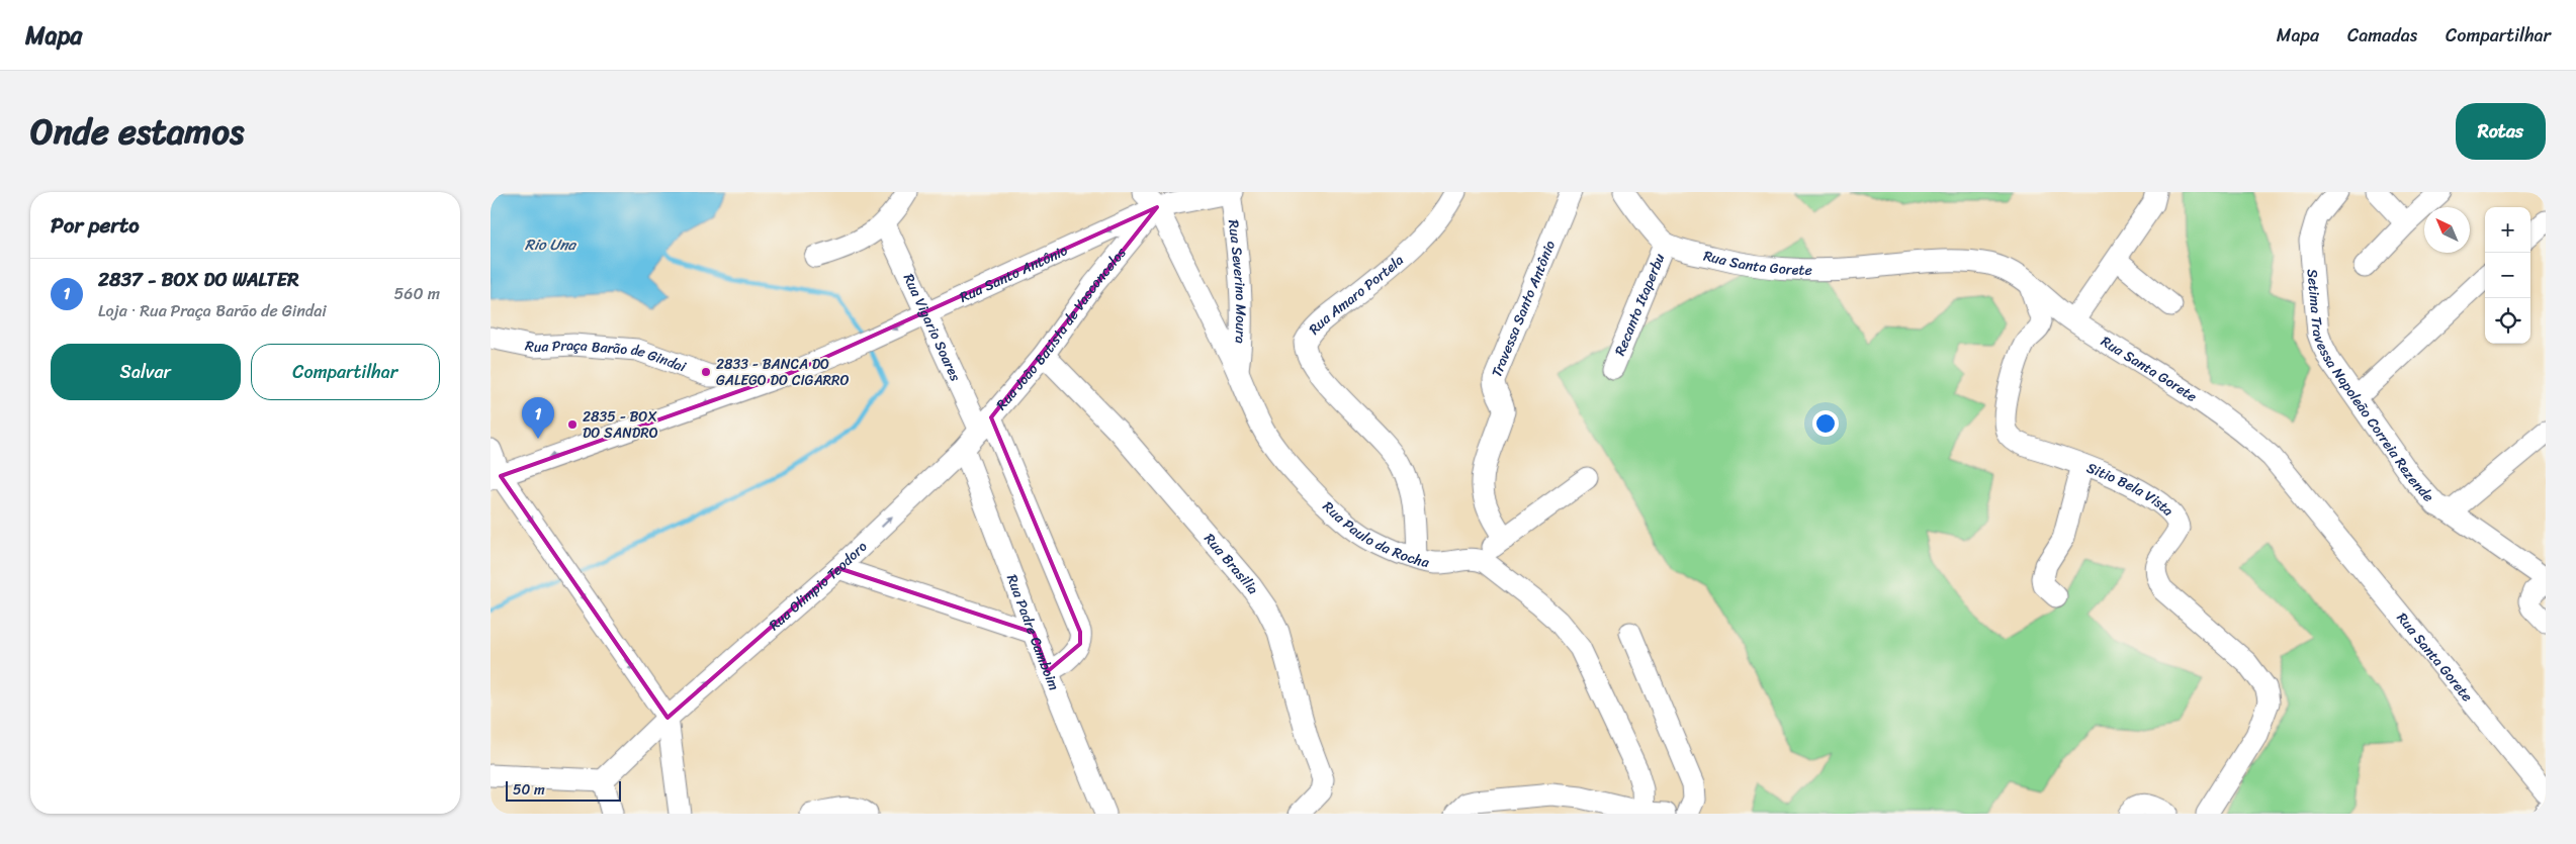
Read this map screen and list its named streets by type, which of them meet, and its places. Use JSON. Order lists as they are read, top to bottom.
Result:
{
  "streets": {
    "street": [
      "Rua Santa Gorete",
      "Rua Santo Antônio",
      "Rua Severino Moura",
      "Rua Amaro Portela",
      "Recanto Itaperbu",
      "Travessa Santo Antônio",
      "Rua Vigario Soares",
      "Rua João Batista de Vasconcelos",
      "Rua Praça Barão de Gindai",
      "Setima Travessa Napoleão Correia Rezende",
      "Sitio Bela Vista",
      "Rua Paulo da Rocha",
      "Rua Brasilia",
      "Rua Olimpio Teodoro",
      "Rua Padre Camboim"
    ]
  },
  "crossings": [
    ["Rua Santa Gorete", "Recanto Itaperbu"],
    ["Rua Santa Gorete", "Sitio Bela Vista"],
    ["Rua Santo Antônio", "Rua Severino Moura"],
    ["Rua Santo Antônio", "Rua Vigario Soares"],
    ["Rua Santo Antônio", "Rua João Batista de Vasconcelos"],
    ["Rua Santo Antônio", "Rua Praça Barão de Gindai"],
    ["Rua Santo Antônio", "Rua Paulo da Rocha"],
    ["Rua Severino Moura", "Rua Paulo da Rocha"],
    ["Rua Amaro Portela", "Rua Paulo da Rocha"],
    ["Rua Vigario Soares", "Rua João Batista de Vasconcelos"],
    ["Rua Vigario Soares", "Rua Padre Camboim"],
    ["Rua João Batista de Vasconcelos", "Rua Paulo da Rocha"],
    ["Rua João Batista de Vasconcelos", "Rua Brasilia"],
    ["Rua João Batista de Vasconcelos", "Rua Olimpio Teodoro"],
    ["Rua João Batista de Vasconcelos", "Rua Padre Camboim"],
    ["Rua Olimpio Teodoro", "Rua Padre Camboim"]
  ],
  "one_way": ["Rua Santo Antônio", "Rua Olimpio Teodoro"],
  "water": ["Rio Una"],
  "places": ["2833 - BANCA DO GALEGO DO CIGARRO", "2835 - BOX DO SANDRO"],
  "scale_bar": "50 m",
  "north": "top left",
  "page": {
    "header": "Mapa",
    "nav": ["Mapa", "Camadas", "Compartilhar"],
    "title": "Onde estamos",
    "buttons": [
      "Rotas",
      ["Salvar", "Compartilhar"]
    ],
    "heading": "Por perto",
    "map_buttons": ["+", "−"],
    "list": [
      {
        "mark": "1",
        "name": "2837 - BOX DO WALTER",
        "note": "Loja · Rua Praça Barão de Gindai",
        "value": "560 m"
      }
    ],
    "pins": "1",
    "scale": "50 m"
  }
}
